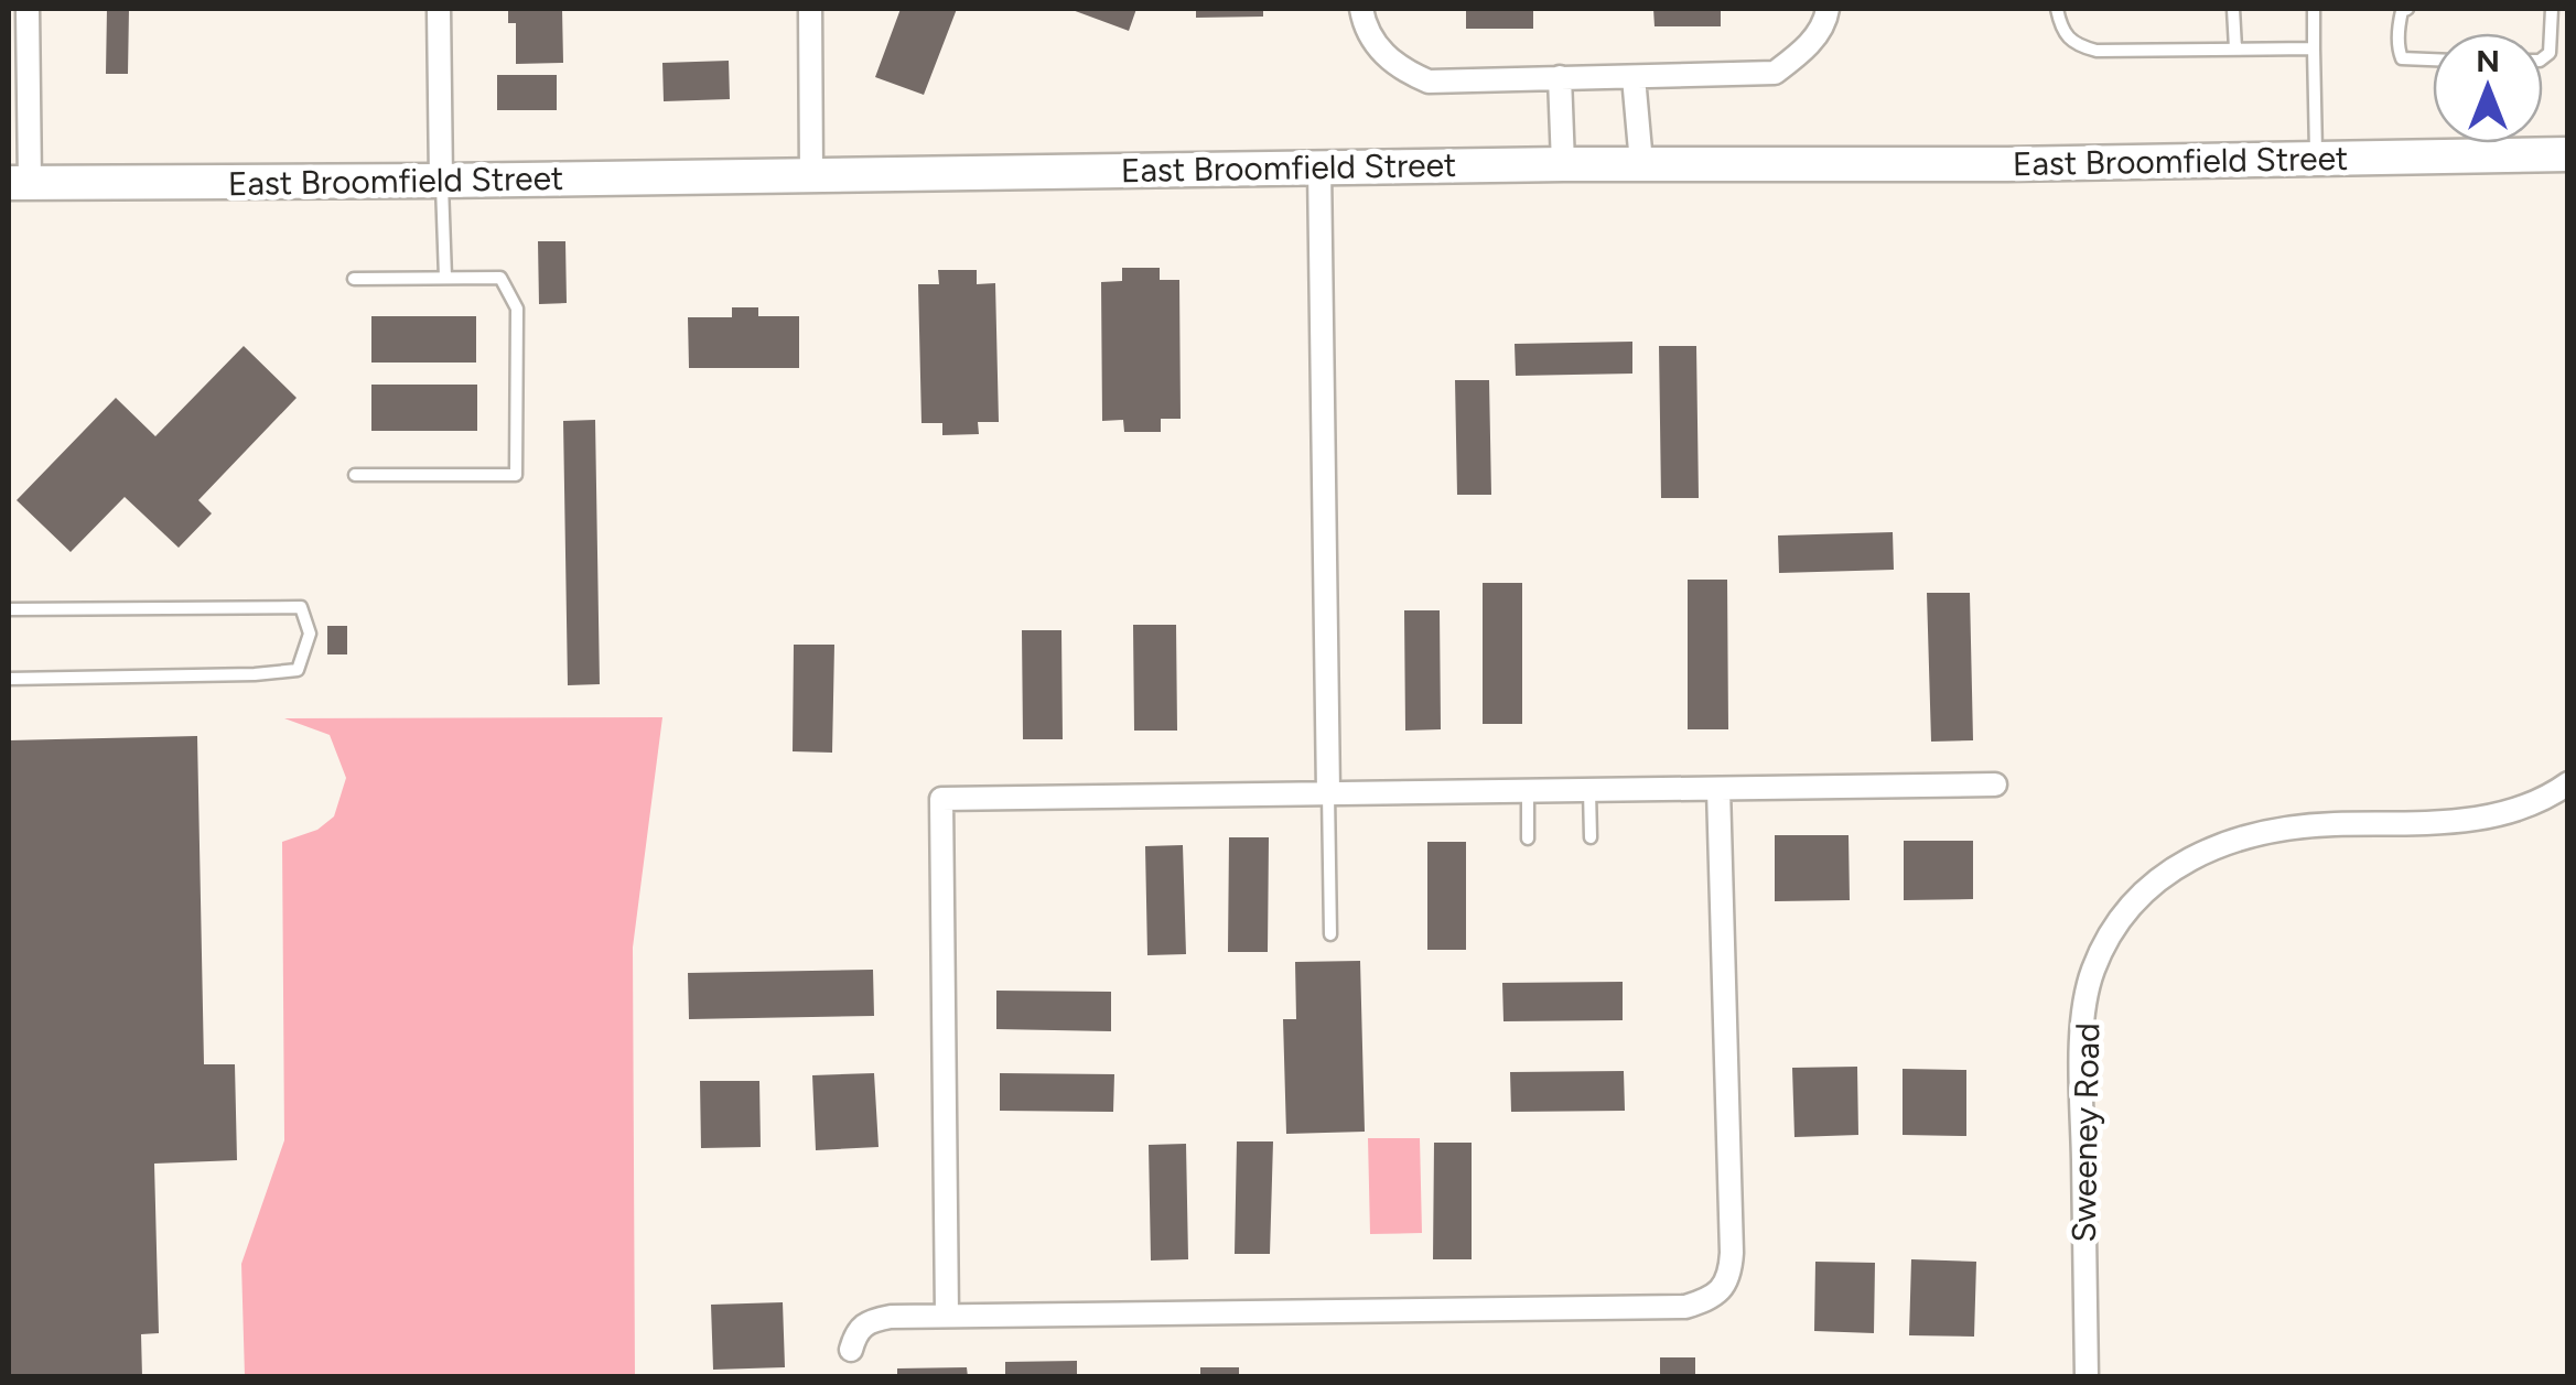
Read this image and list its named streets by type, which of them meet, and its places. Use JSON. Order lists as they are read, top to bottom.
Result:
{
  "streets": {
    "main road": ["East Broomfield Street"],
    "street": ["Sweeney Road"]
  },
  "north": "top"
}
